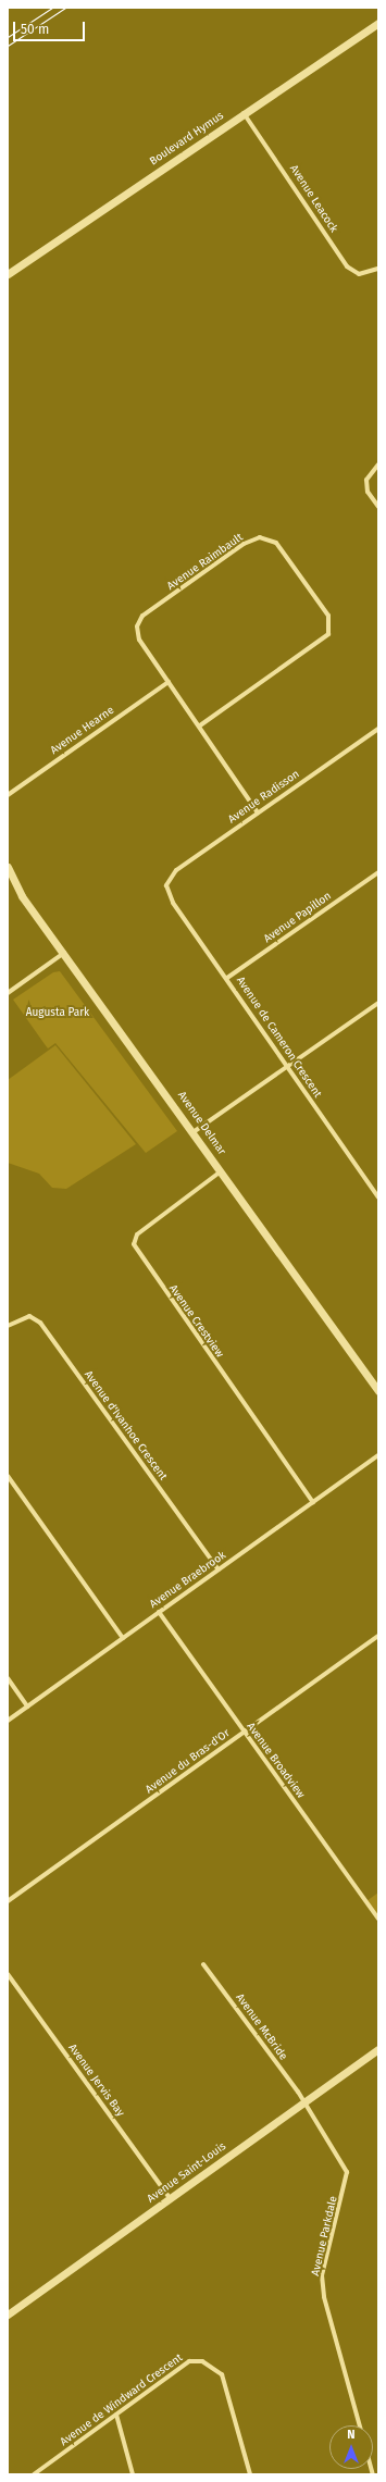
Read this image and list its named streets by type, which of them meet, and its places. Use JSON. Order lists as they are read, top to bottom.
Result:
{
  "streets": {
    "street": [
      "Boulevard Hymus",
      "Avenue Leacock",
      "Avenue Raimbault",
      "Avenue Hearne",
      "Avenue Radisson",
      "Avenue Papillon",
      "Avenue de Cameron Crescent",
      "Avenue Delmar",
      "Avenue Crestview",
      "Avenue d'Ivanhoe Crescent",
      "Avenue Braebrook",
      "Avenue Broadview",
      "Avenue du Bras-d'Or",
      "Avenue McBride",
      "Avenue Jervis Bay",
      "Avenue Saint-Louis",
      "Avenue Parkdale",
      "Avenue de Windward Crescent"
    ]
  },
  "crossings": [
    ["Boulevard Hymus", "Avenue Leacock"],
    ["Avenue Raimbault", "Avenue Hearne"],
    ["Avenue Raimbault", "Avenue Radisson"],
    ["Avenue Radisson", "Avenue de Cameron Crescent"],
    ["Avenue Papillon", "Avenue de Cameron Crescent"],
    ["Avenue Delmar", "Avenue Crestview"],
    ["Avenue Crestview", "Avenue Braebrook"],
    ["Avenue d'Ivanhoe Crescent", "Avenue Braebrook"],
    ["Avenue Braebrook", "Avenue Broadview"],
    ["Avenue Broadview", "Avenue du Bras-d'Or"],
    ["Avenue McBride", "Avenue Saint-Louis"],
    ["Avenue McBride", "Avenue Parkdale"],
    ["Avenue Jervis Bay", "Avenue Saint-Louis"],
    ["Avenue Saint-Louis", "Avenue Parkdale"]
  ],
  "parks": ["Augusta Park"],
  "scale_bar": "50 m",
  "north": "top"
}
